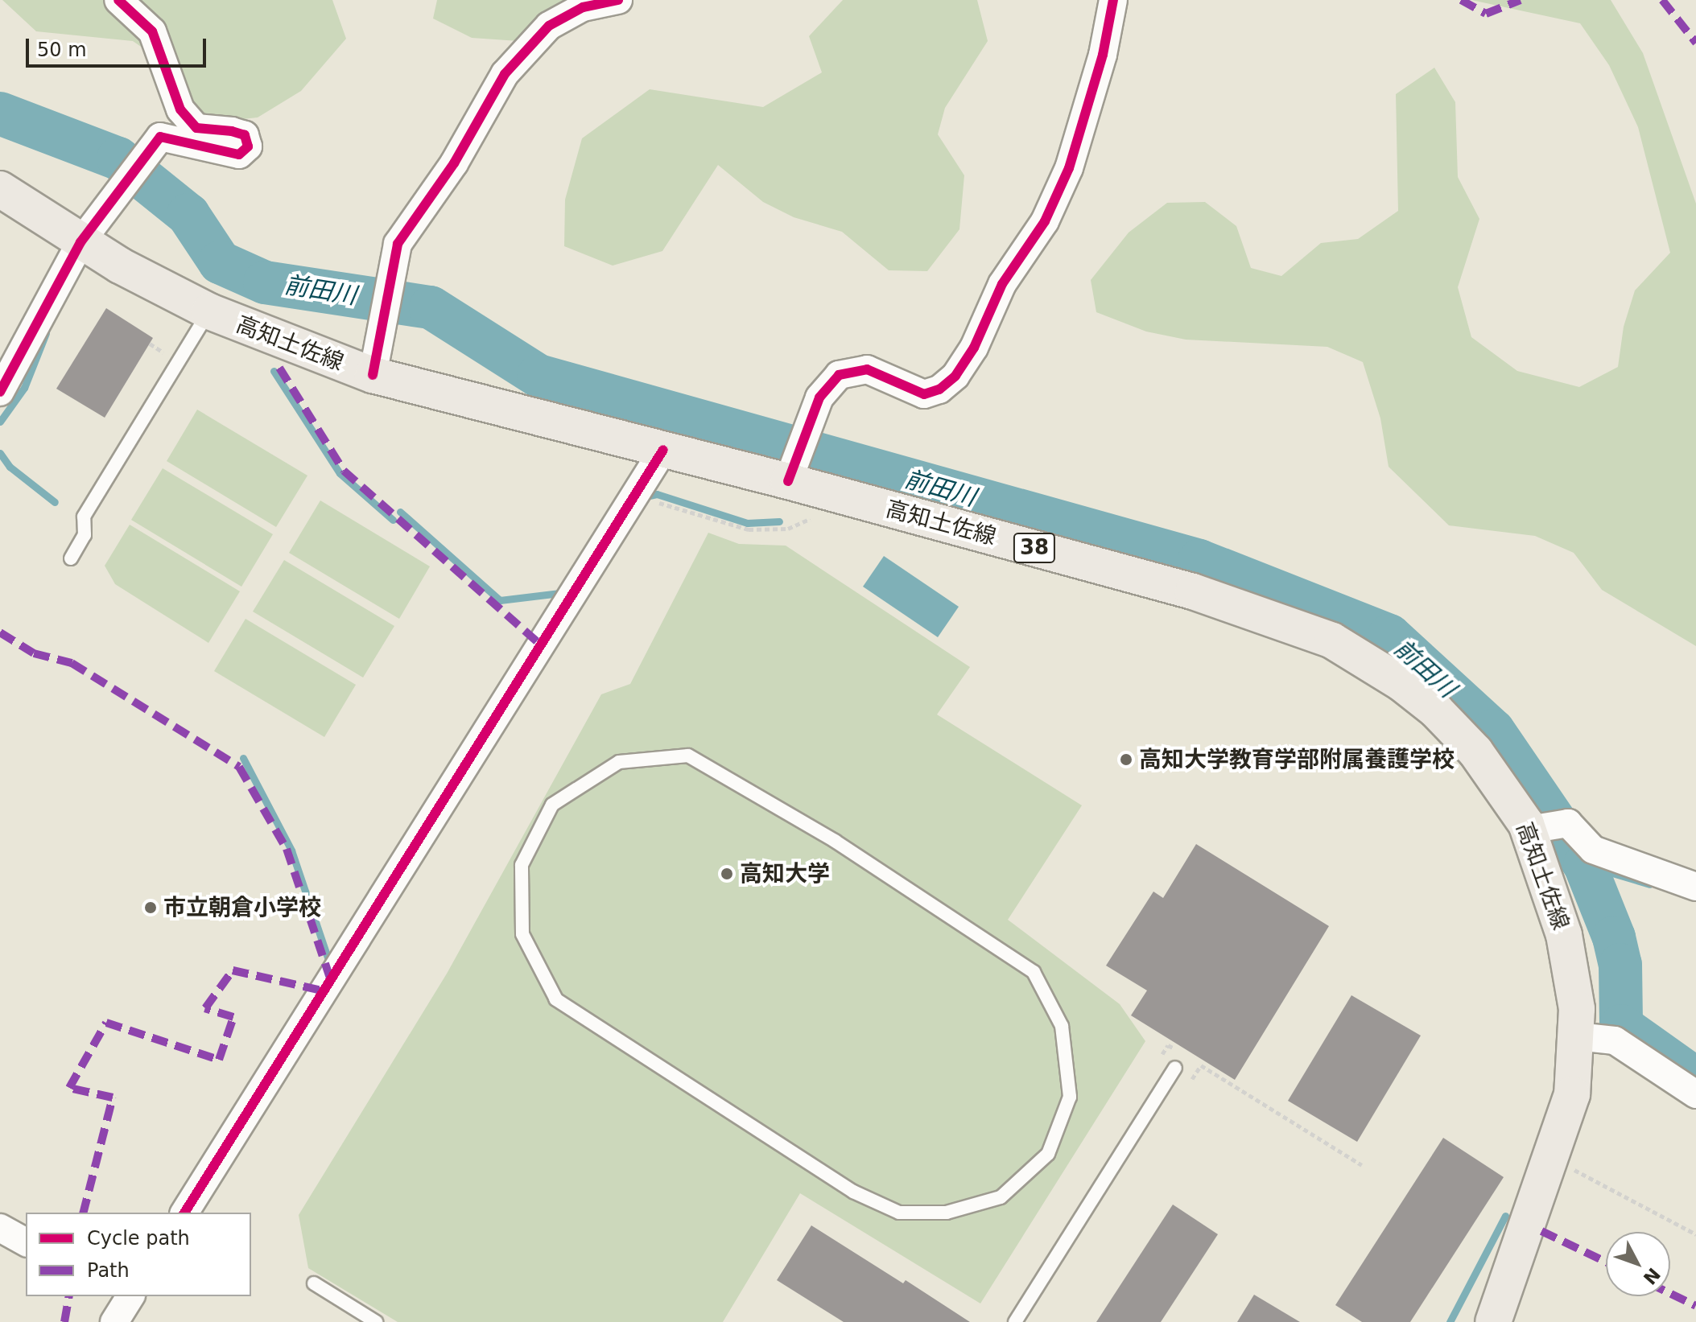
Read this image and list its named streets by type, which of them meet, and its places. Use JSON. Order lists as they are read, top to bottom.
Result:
{
  "streets": {
    "main road": ["高知土佐線", "38"]
  },
  "water": ["前田川"],
  "places": ["高知大学教育学部附属養護学校", "高知大学", "市立朝倉小学校"],
  "legend": ["Cycle path", "Path"],
  "scale_bar": "50 m",
  "north": "bottom right"
}
